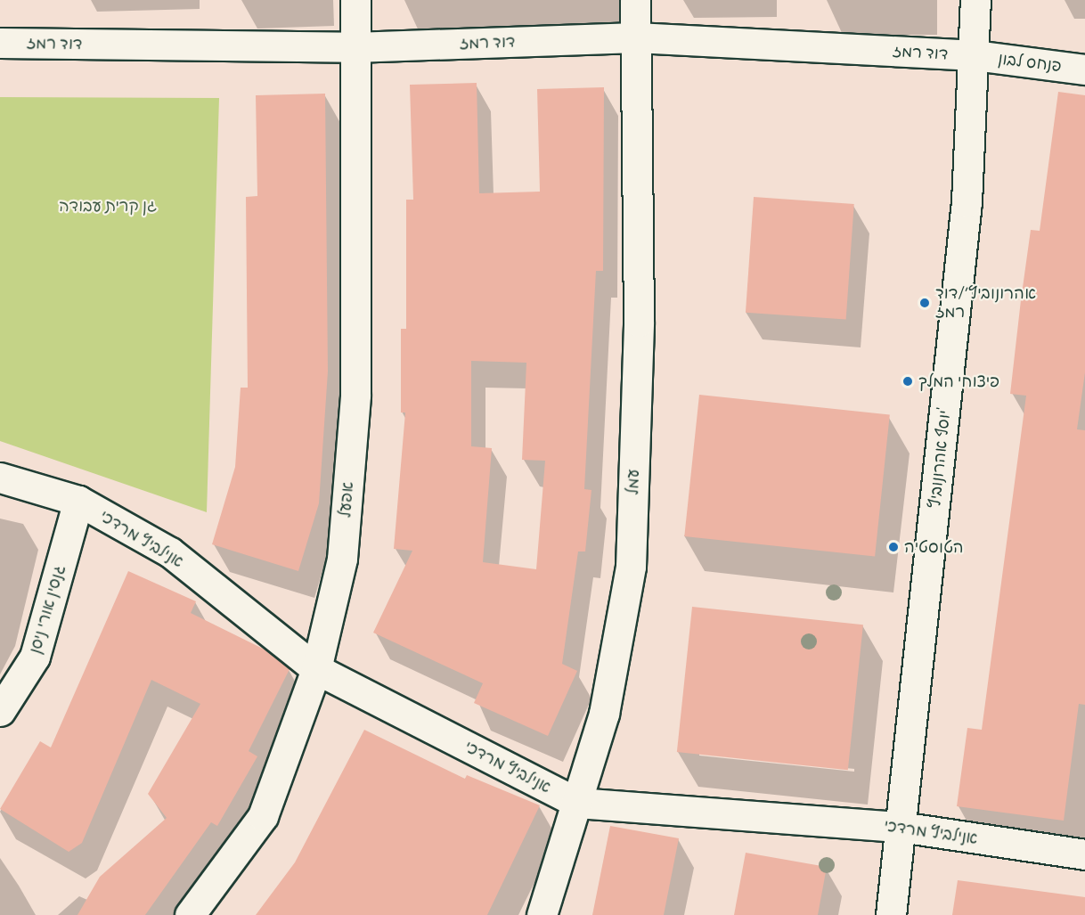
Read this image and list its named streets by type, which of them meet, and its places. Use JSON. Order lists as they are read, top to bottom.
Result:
{
  "streets": {
    "street": [
      "דוד רמז",
      "פנחס לבון",
      "יוסף אהרונוביץ'",
      "עמל",
      "אפעל",
      "אנילביץ מרדכי",
      "גנסין אורי ניסן"
    ]
  },
  "crossings": [
    ["דוד רמז", "פנחס לבון"],
    ["דוד רמז", "יוסף אהרונוביץ'"],
    ["דוד רמז", "עמל"],
    ["דוד רמז", "אפעל"],
    ["פנחס לבון", "יוסף אהרונוביץ'"],
    ["יוסף אהרונוביץ'", "אנילביץ מרדכי"],
    ["עמל", "אנילביץ מרדכי"],
    ["אפעל", "אנילביץ מרדכי"],
    ["אנילביץ מרדכי", "גנסין אורי ניסן"]
  ],
  "parks": ["גן קרית עבודה"],
  "places": ["אהרונוביץ׳/דוד רמז", "פיצוחי המלך", "הטוסטיה"]
}
